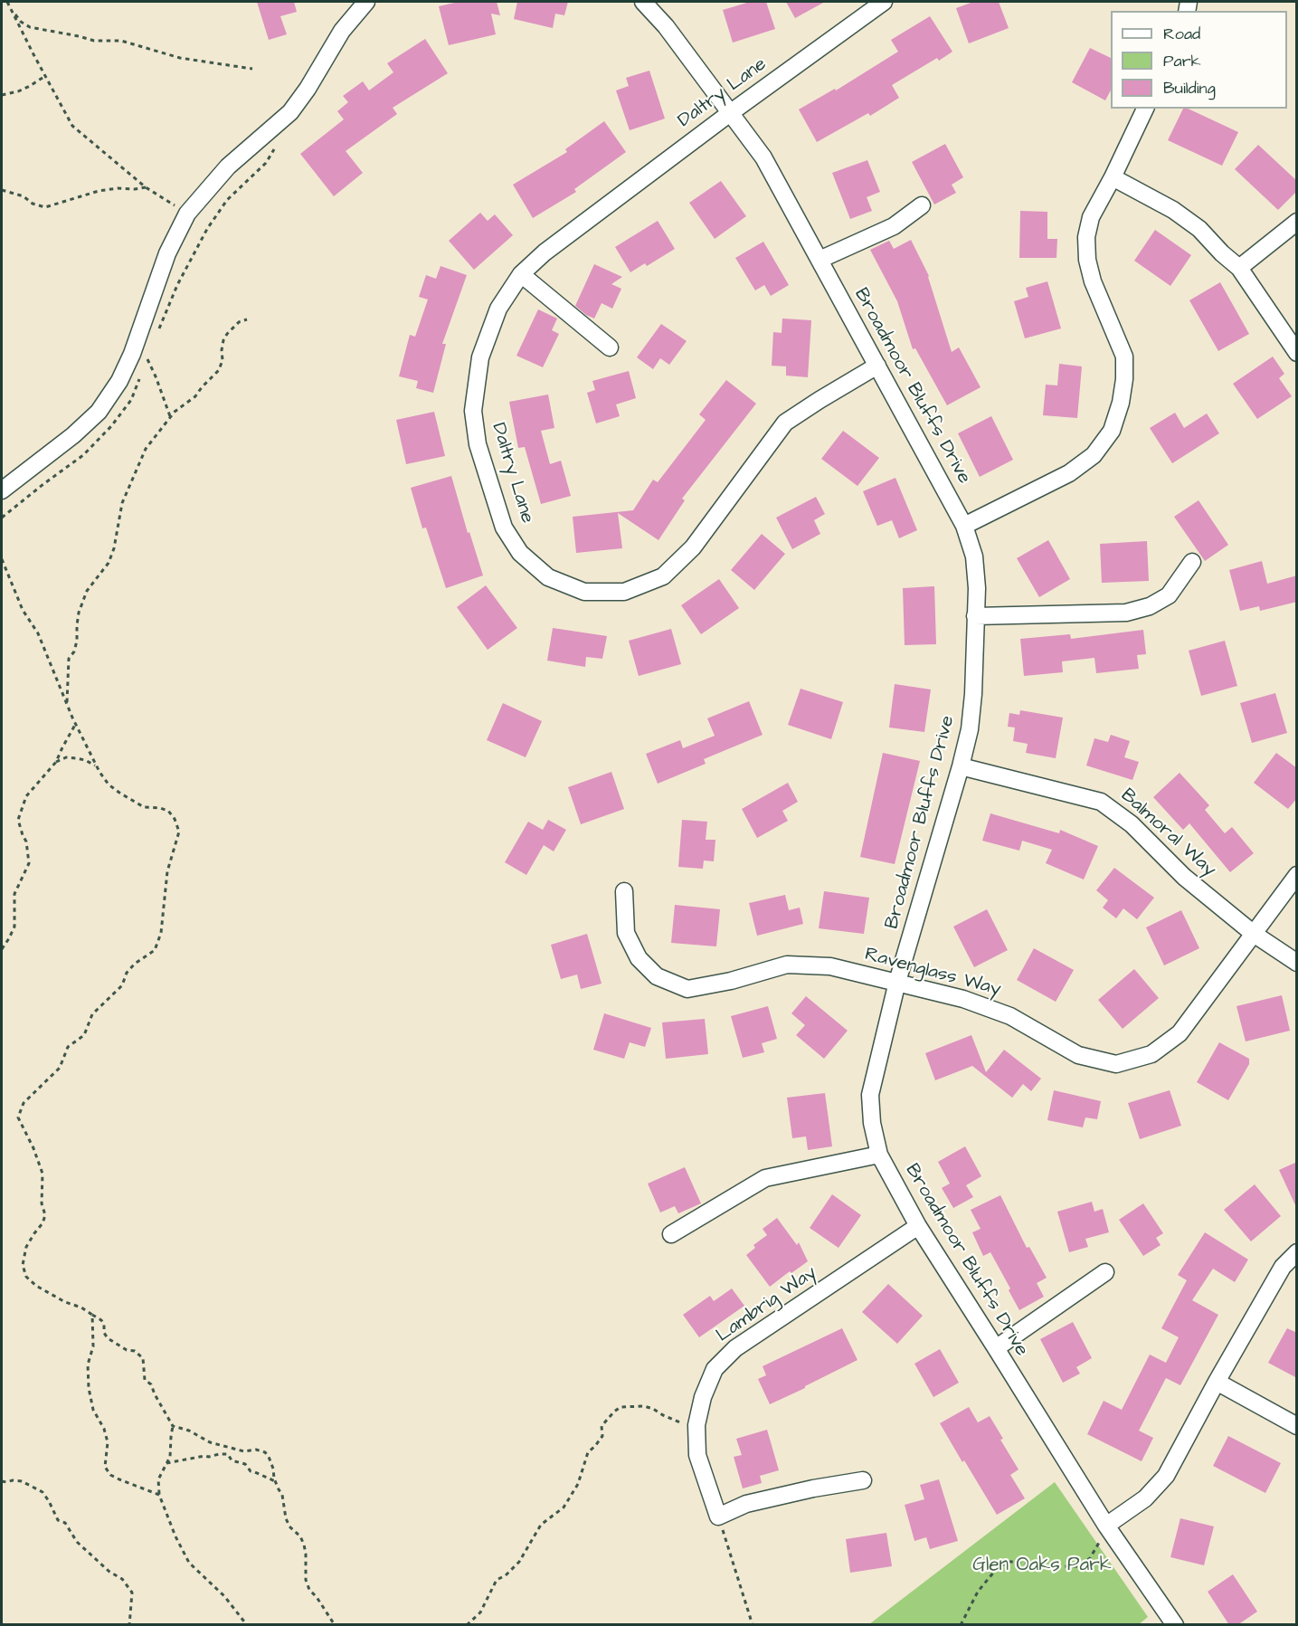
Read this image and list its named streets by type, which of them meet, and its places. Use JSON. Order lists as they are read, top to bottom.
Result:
{
  "streets": {
    "street": [
      "Daltry Lane",
      "Broadmoor Bluffs Drive",
      "Balmoral Way",
      "Ravenglass Way",
      "Lambrig Way"
    ]
  },
  "crossings": [
    ["Daltry Lane", "Broadmoor Bluffs Drive"],
    ["Broadmoor Bluffs Drive", "Balmoral Way"],
    ["Broadmoor Bluffs Drive", "Ravenglass Way"],
    ["Broadmoor Bluffs Drive", "Lambrig Way"],
    ["Balmoral Way", "Ravenglass Way"]
  ],
  "parks": ["Glen Oaks Park"],
  "legend": ["Road", "Park", "Building"]
}
